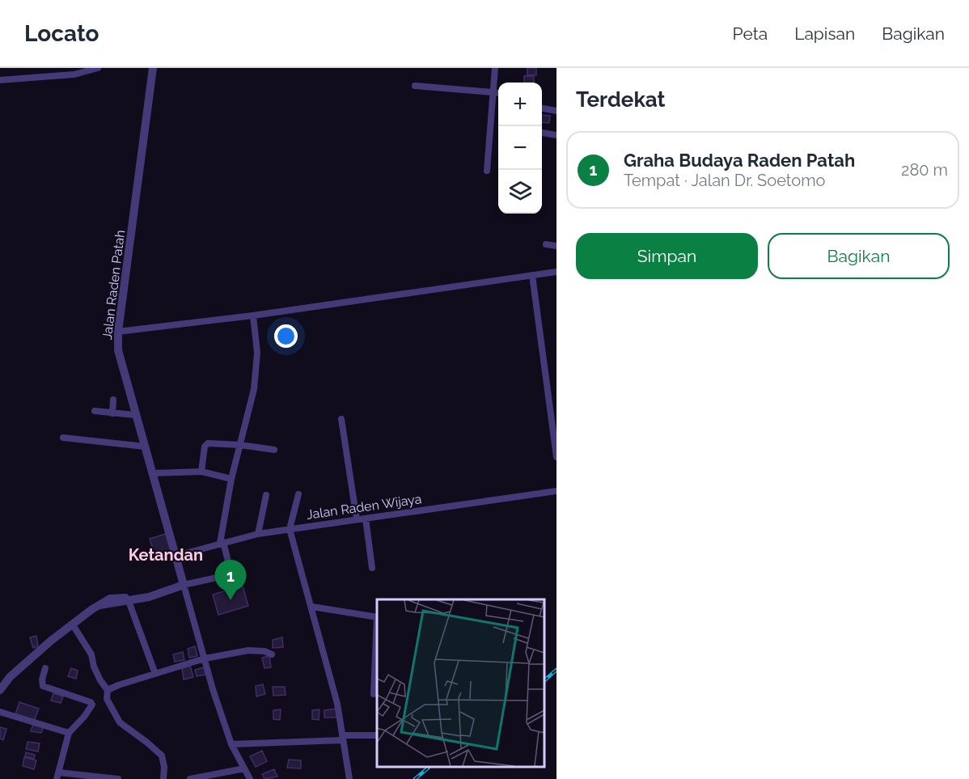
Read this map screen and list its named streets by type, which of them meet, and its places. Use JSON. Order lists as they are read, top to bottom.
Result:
{
  "streets": {
    "street": ["Jalan Raden Patah", "Jalan Raden Wijaya"]
  },
  "crossings": [
    ["Jalan Raden Patah", "Jalan Raden Wijaya"]
  ],
  "districts": ["Ketandan"],
  "page": {
    "header": "Locato",
    "nav": ["Peta", "Lapisan", "Bagikan"],
    "heading": "Terdekat",
    "map_buttons": ["+", "−"],
    "list": [
      {
        "mark": "1",
        "name": "Graha Budaya Raden Patah",
        "note": "Tempat · Jalan Dr. Soetomo",
        "value": "280 m"
      }
    ],
    "buttons": ["Simpan", "Bagikan"],
    "pins": "1"
  }
}
